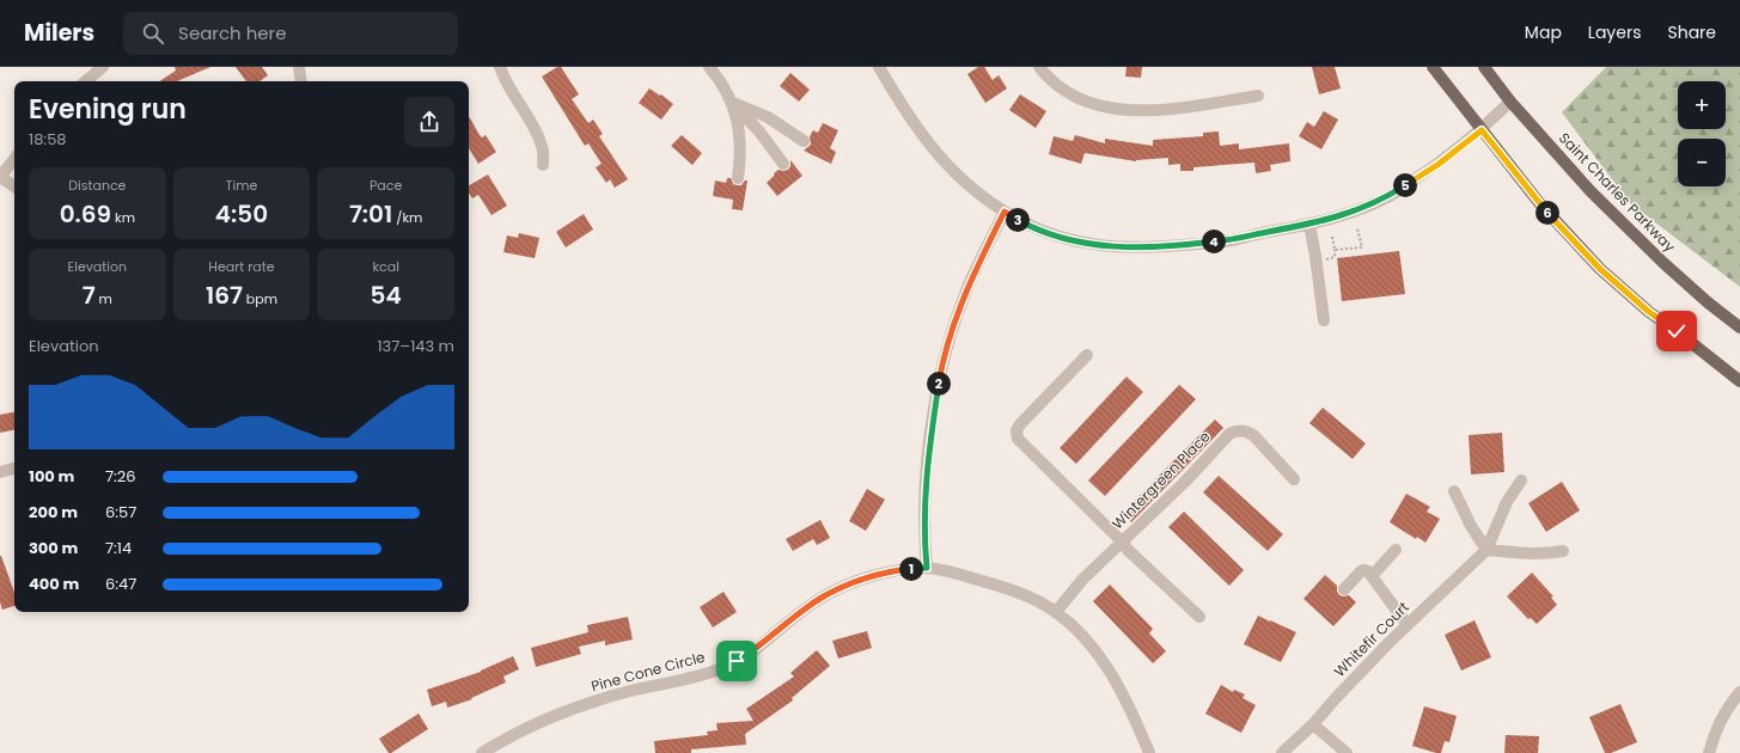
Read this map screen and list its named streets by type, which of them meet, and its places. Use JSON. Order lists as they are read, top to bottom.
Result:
{
  "streets": {
    "main road": ["Saint Charles Parkway"],
    "street": ["Wintergreen Place", "Whitefir Court", "Pine Cone Circle"]
  },
  "crossings": [
    ["Wintergreen Place", "Pine Cone Circle"]
  ],
  "page": {
    "header": "Milers",
    "search": "Search here",
    "nav": ["Map", "Layers", "Share"],
    "map_buttons": ["+", "−"],
    "heading": ["Evening run", "18:58"],
    "stats": [
      ["Distance", "0.69 km"],
      ["Time", "4:50"],
      ["Pace", "7:01 /km"],
      ["Elevation", "7 m"],
      ["Heart rate", "167 bpm"],
      ["kcal", "54"]
    ],
    "pins": [
      "5",
      "6",
      "3",
      "4",
      "2",
      "1"
    ],
    "chart": ["Elevation", "137–143 m"],
    "list": [
      {
        "name": "100 m",
        "note": "7:26"
      },
      {
        "name": "200 m",
        "note": "6:57"
      },
      {
        "name": "300 m",
        "note": "7:14"
      },
      {
        "name": "400 m",
        "note": "6:47"
      }
    ]
  }
}
